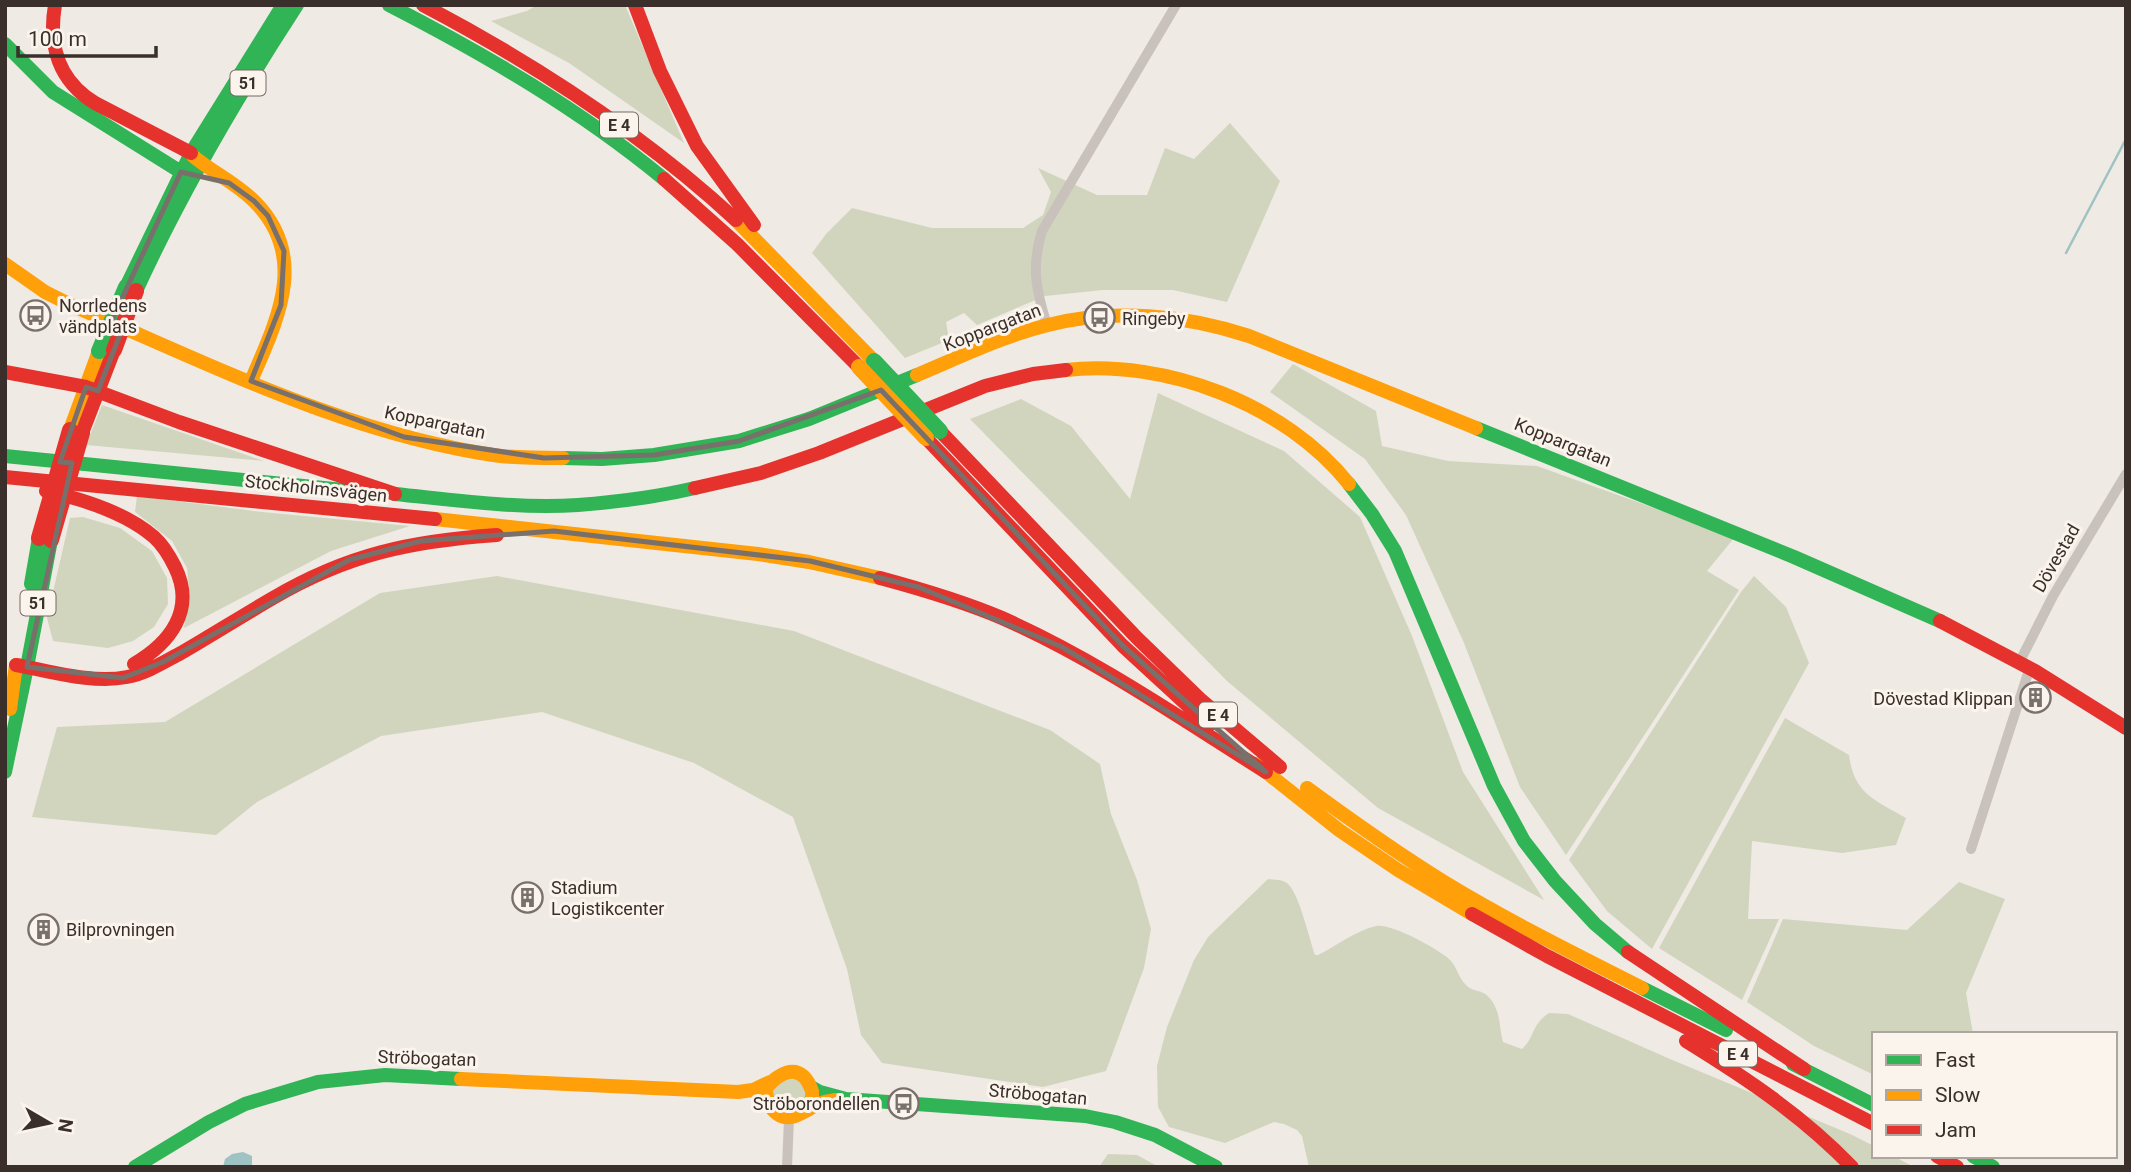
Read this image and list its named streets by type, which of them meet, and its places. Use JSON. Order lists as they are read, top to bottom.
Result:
{
  "streets": {
    "main road": [
      "51",
      "E 4",
      "Koppargatan",
      "Stockholmsvägen",
      "Ströbogatan"
    ],
    "street": ["Dövestad"]
  },
  "crossings": [
    ["E 4", "Stockholmsvägen"],
    ["Koppargatan", "Dövestad"]
  ],
  "places": {
    "bus stop": ["Norrledens vändplats", "Ringeby", "Ströborondellen"],
    "building": ["Dövestad Klippan", "Stadium Logistikcenter", "Bilprovningen"]
  },
  "legend": ["Fast", "Slow", "Jam"],
  "scale_bar": "100 m",
  "north": "right"
}
